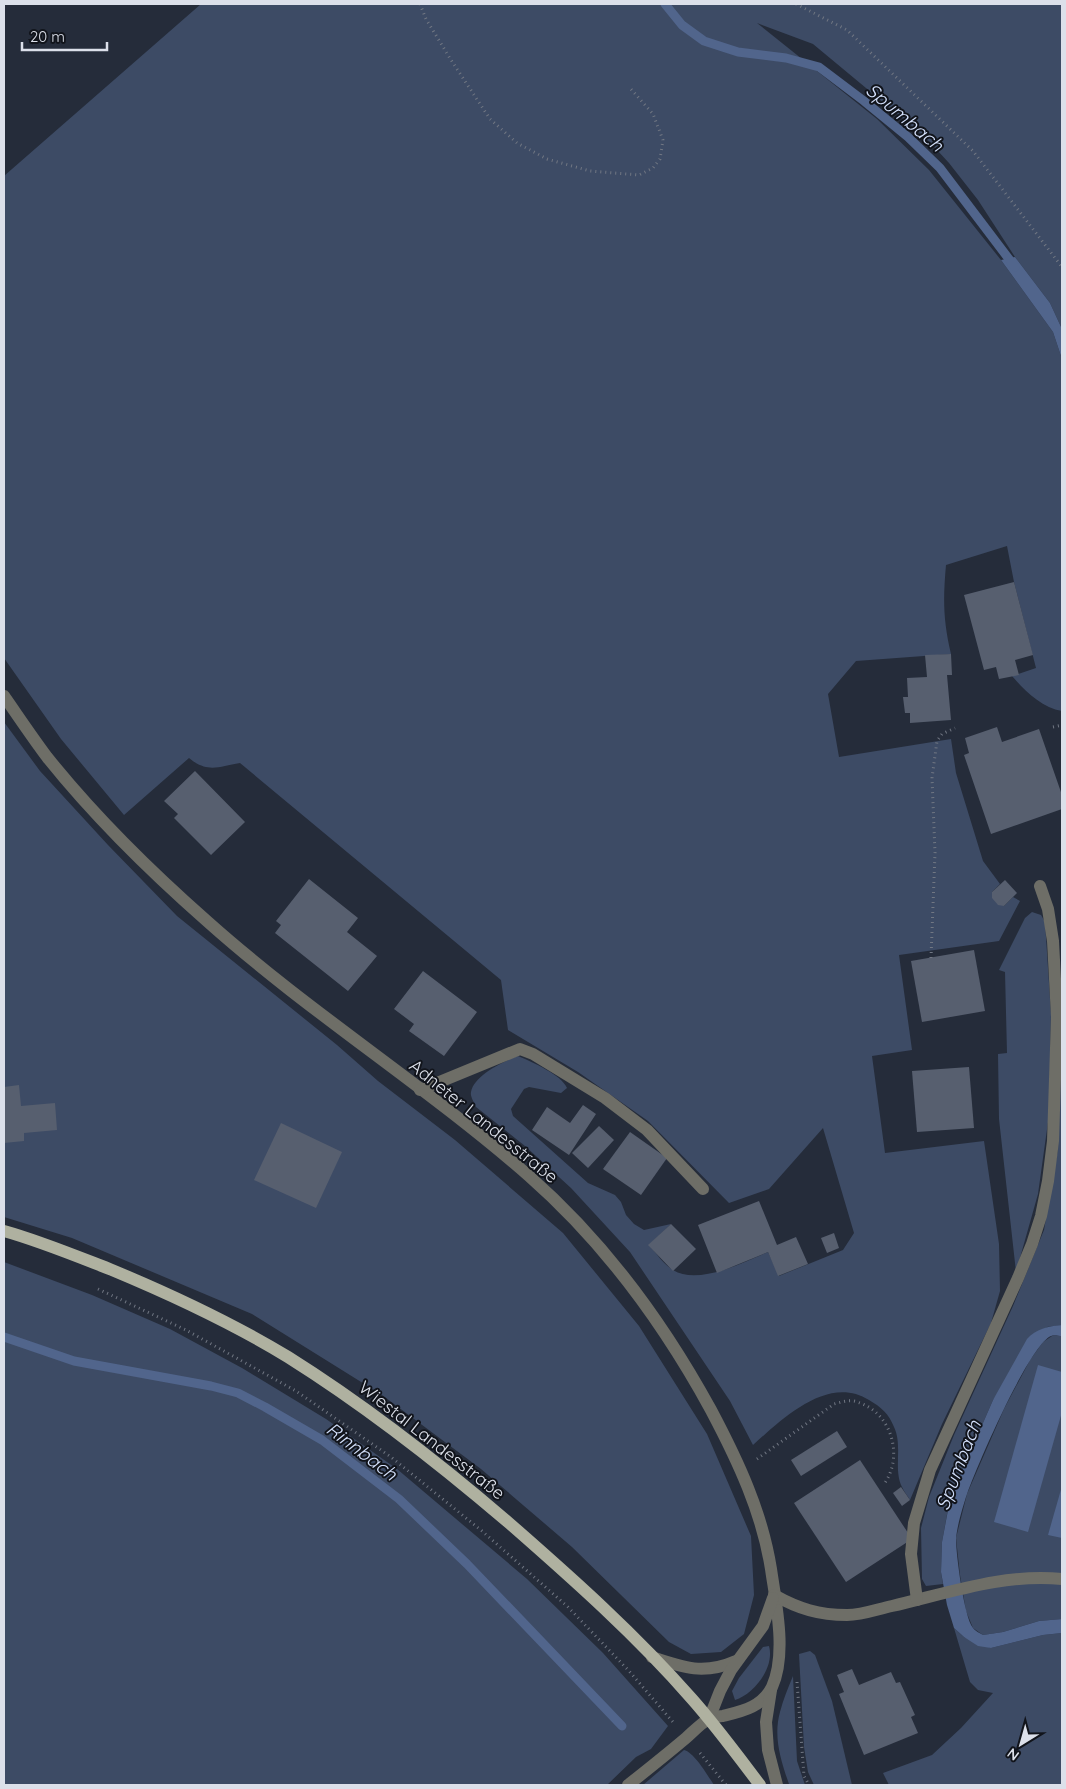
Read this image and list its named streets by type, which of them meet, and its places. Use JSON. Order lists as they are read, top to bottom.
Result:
{
  "streets": {
    "main road": ["Wiestal Landesstraße"],
    "street": ["Adneter Landesstraße"]
  },
  "crossings": [
    ["Adneter Landesstraße", "Wiestal Landesstraße"]
  ],
  "water": ["Spumbach", "Rinnbach"],
  "scale_bar": "20 m",
  "north": "bottom left"
}
